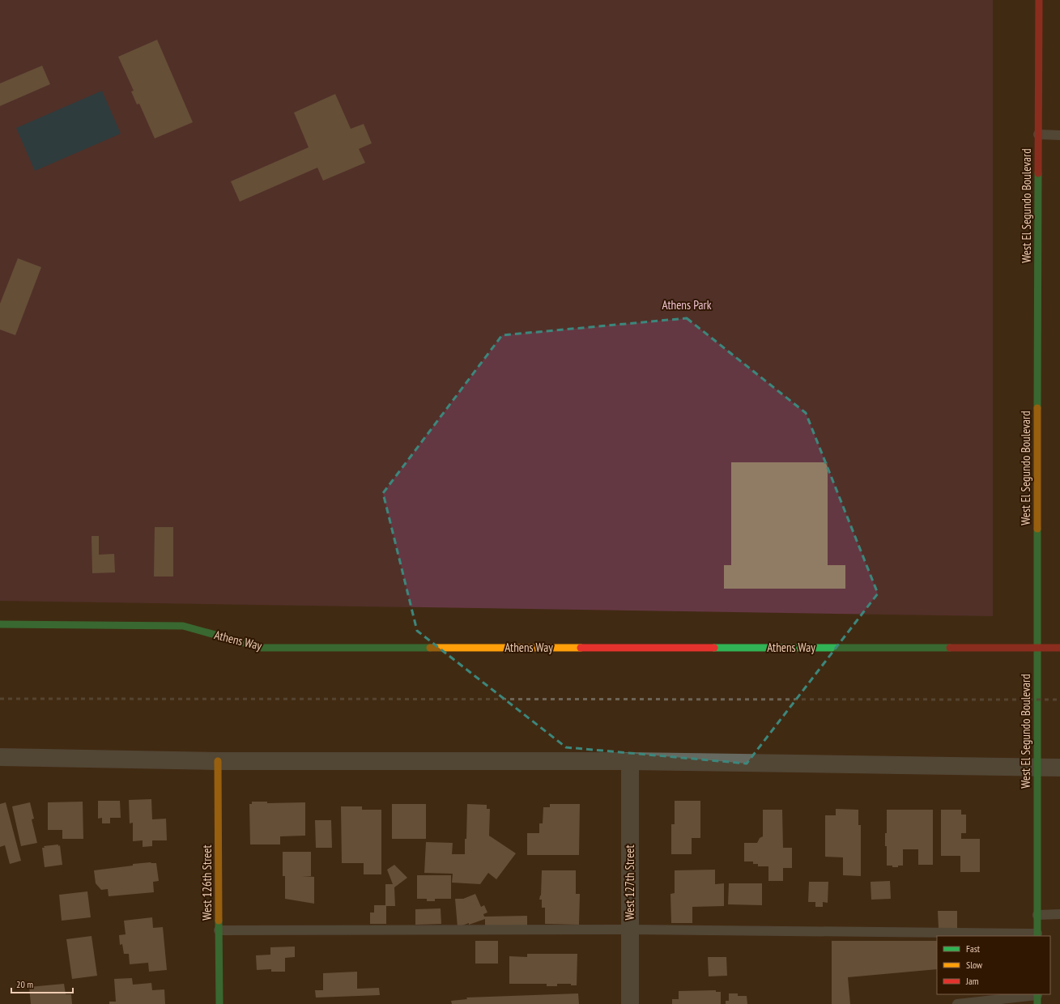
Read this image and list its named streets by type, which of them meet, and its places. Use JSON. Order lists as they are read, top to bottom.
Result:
{
  "streets": {
    "street": [
      "West El Segundo Boulevard",
      "Athens Way",
      "West 126th Street",
      "West 127th Street"
    ]
  },
  "crossings": [
    ["West El Segundo Boulevard", "Athens Way"]
  ],
  "parks": ["Athens Park"],
  "legend": ["Fast", "Slow", "Jam"],
  "scale_bar": "20 m"
}
